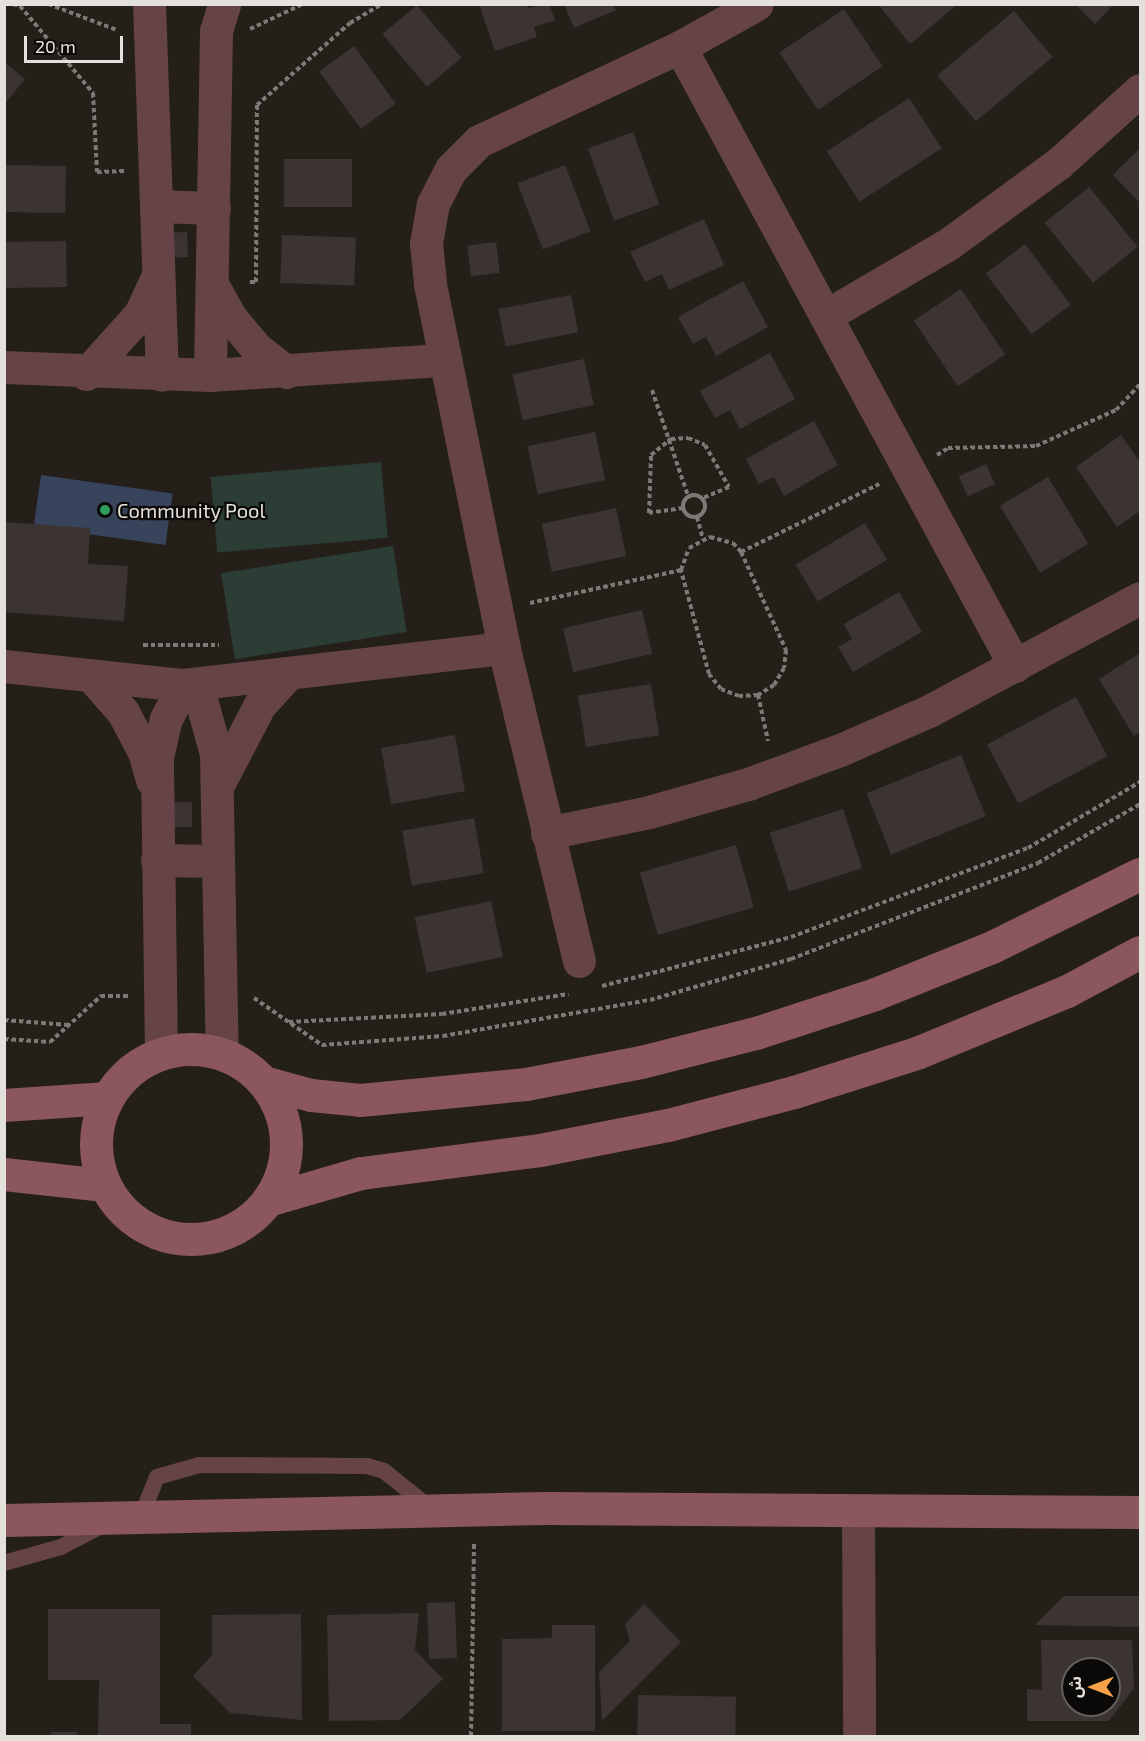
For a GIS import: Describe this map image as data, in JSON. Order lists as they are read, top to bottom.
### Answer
{
  "places": ["Community Pool"],
  "scale_bar": "20 m",
  "north": "left"
}
